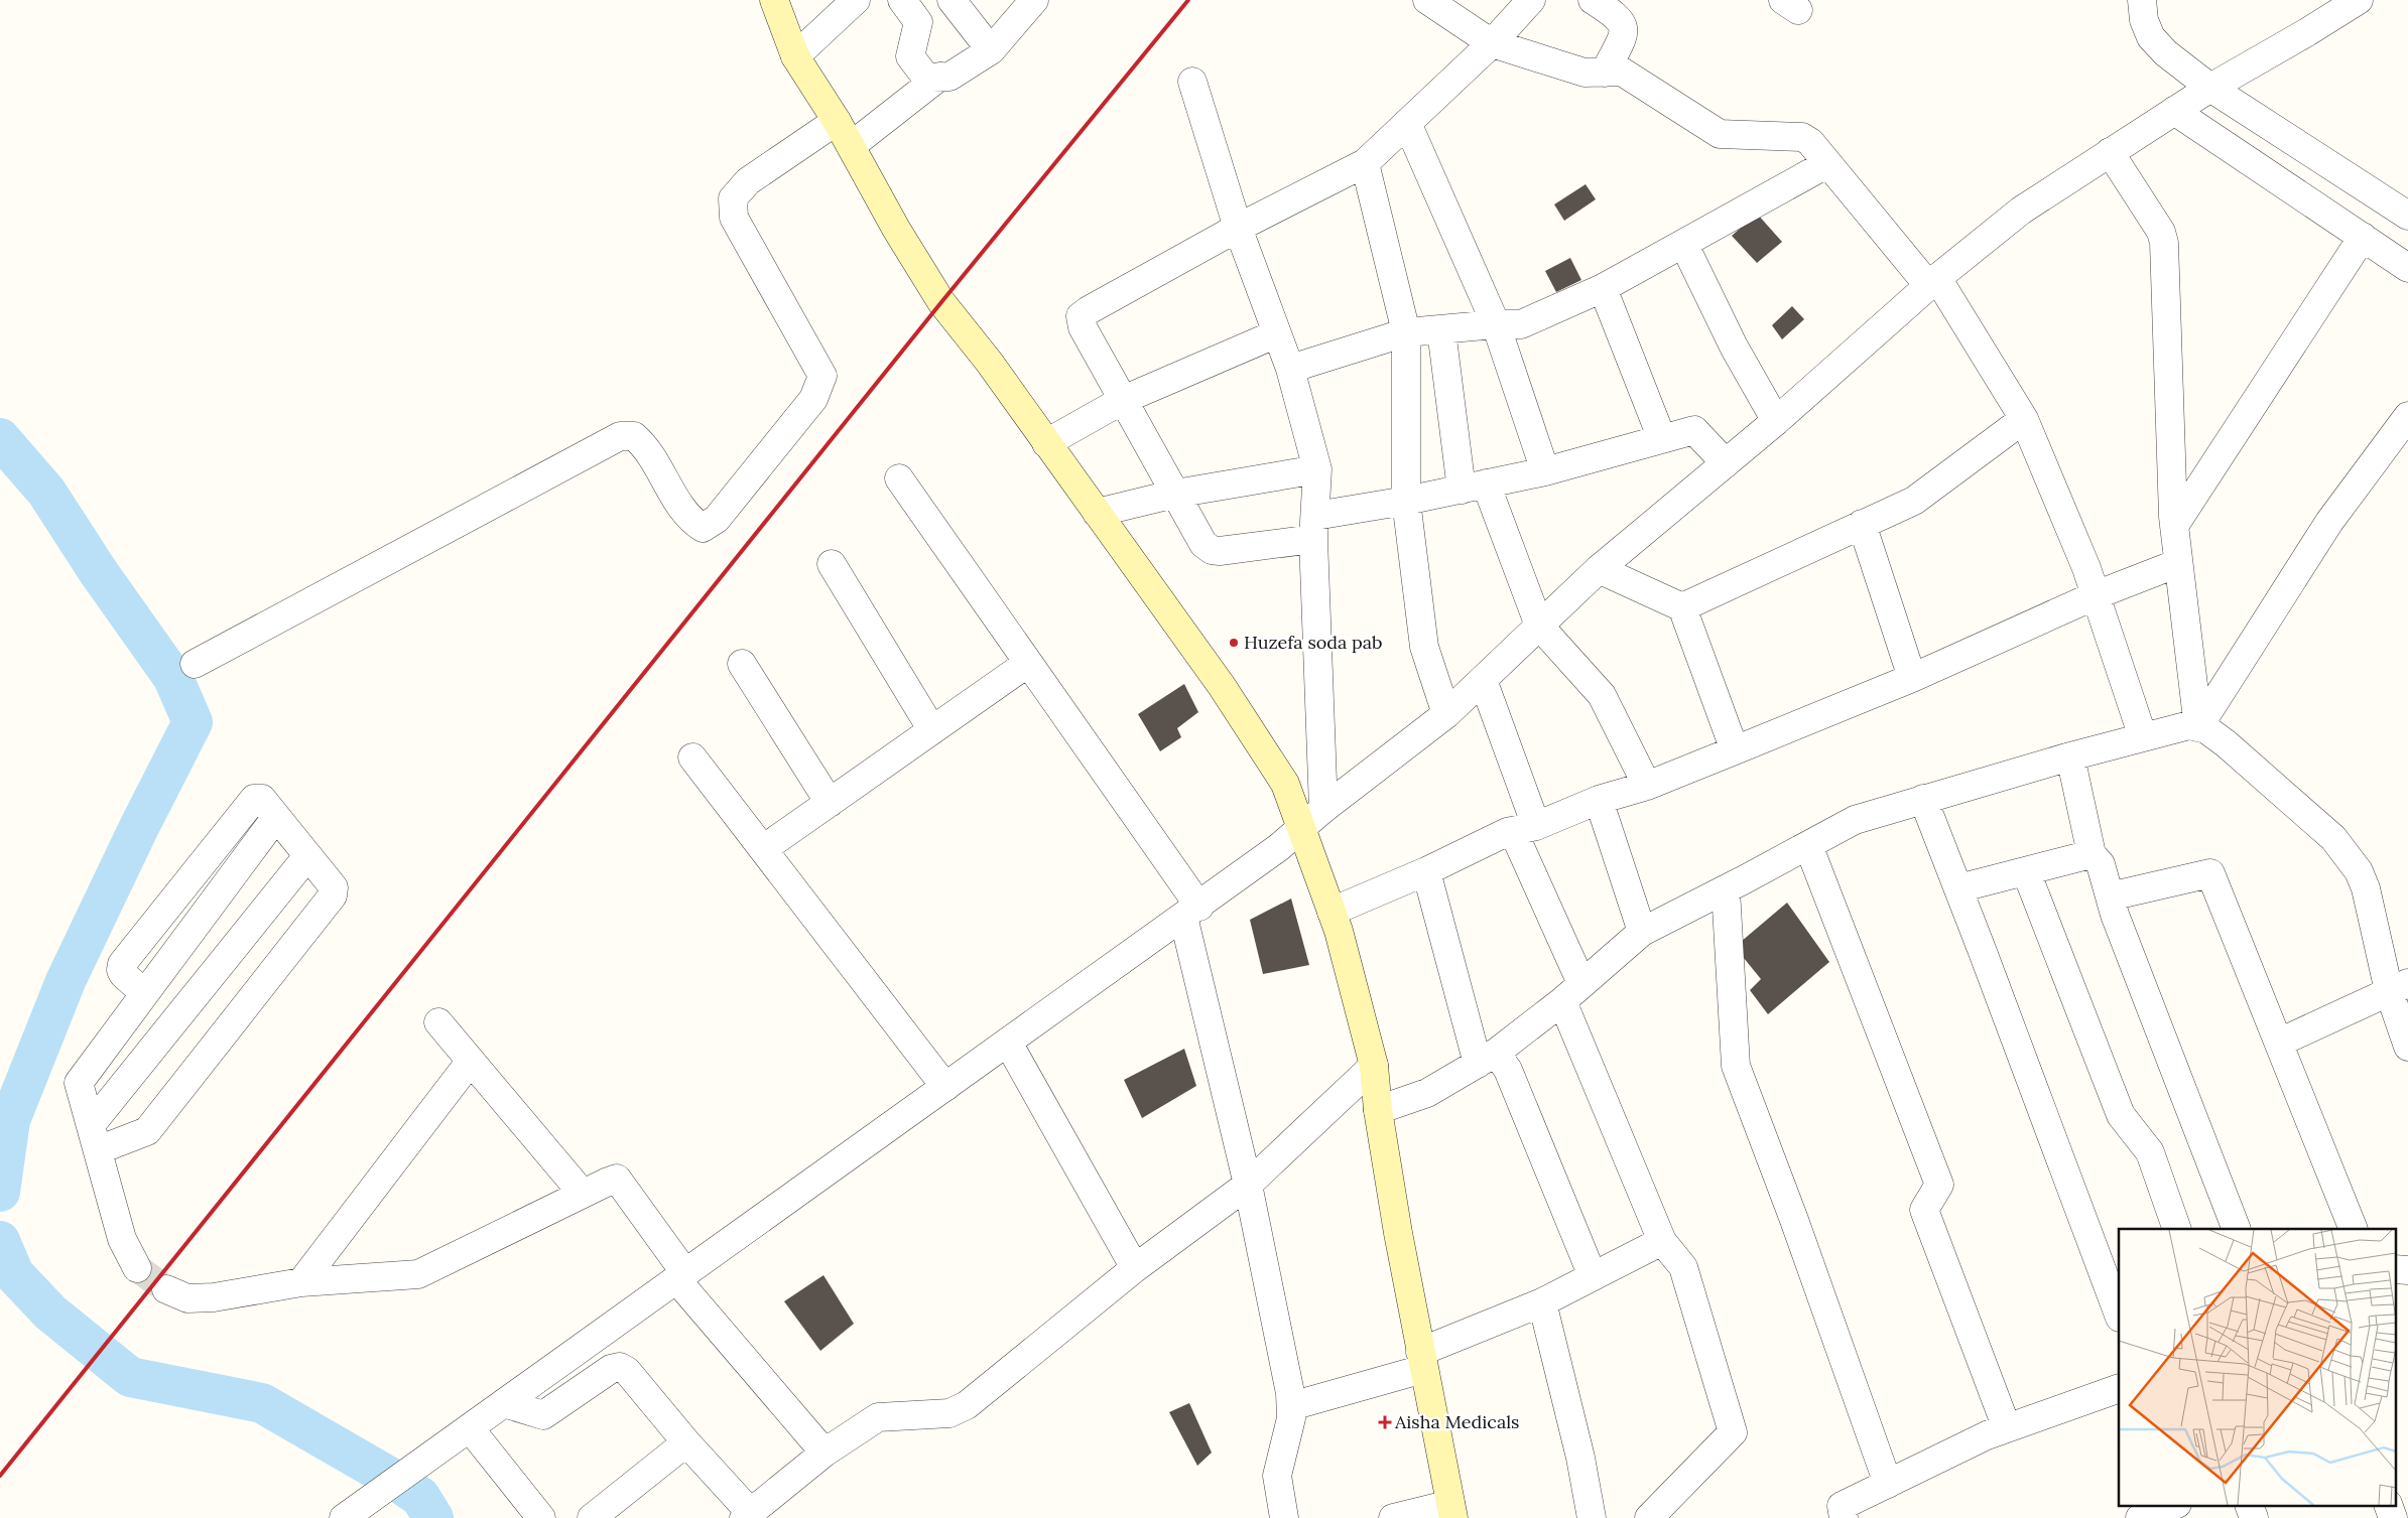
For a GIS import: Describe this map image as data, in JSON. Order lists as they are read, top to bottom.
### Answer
{
  "places": {
    "other": ["Huzefa soda pab"],
    "health": ["Aisha Medicals"]
  }
}
